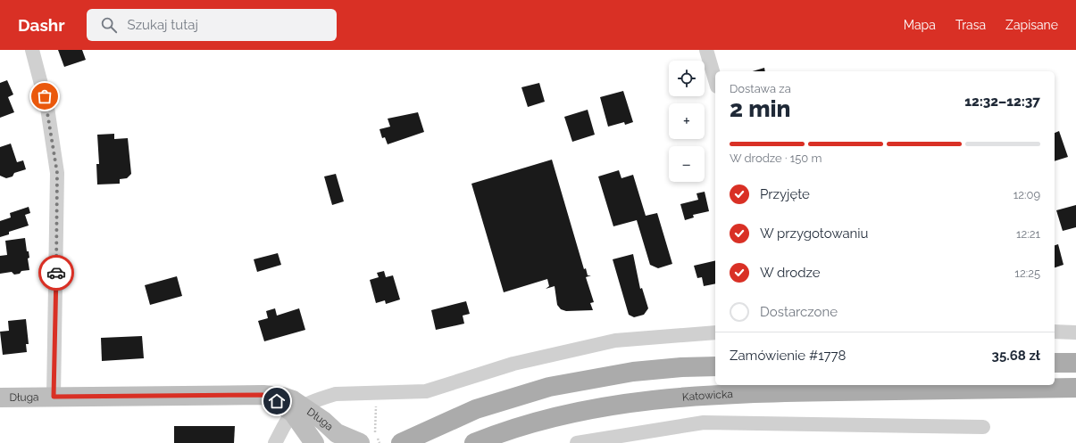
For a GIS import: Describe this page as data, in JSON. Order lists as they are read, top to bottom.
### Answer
{
  "streets": {
    "main road": ["Katowicka"],
    "street": ["Długa"]
  },
  "page": {
    "header": "Dashr",
    "search": "Szukaj tutaj",
    "nav": ["Mapa", "Trasa", "Zapisane"],
    "map_buttons": ["+", "−"],
    "heading": ["2 min", "Dostawa za", "12:32–12:37"],
    "panel": ["Zamówienie #1778", "35.68 zł"],
    "bar": "W drodze · 150 m",
    "list": [
      ["Przyjęte", "12:09"],
      ["W przygotowaniu", "12:21"],
      ["W drodze", "12:25"],
      "Dostarczone"
    ]
  }
}
